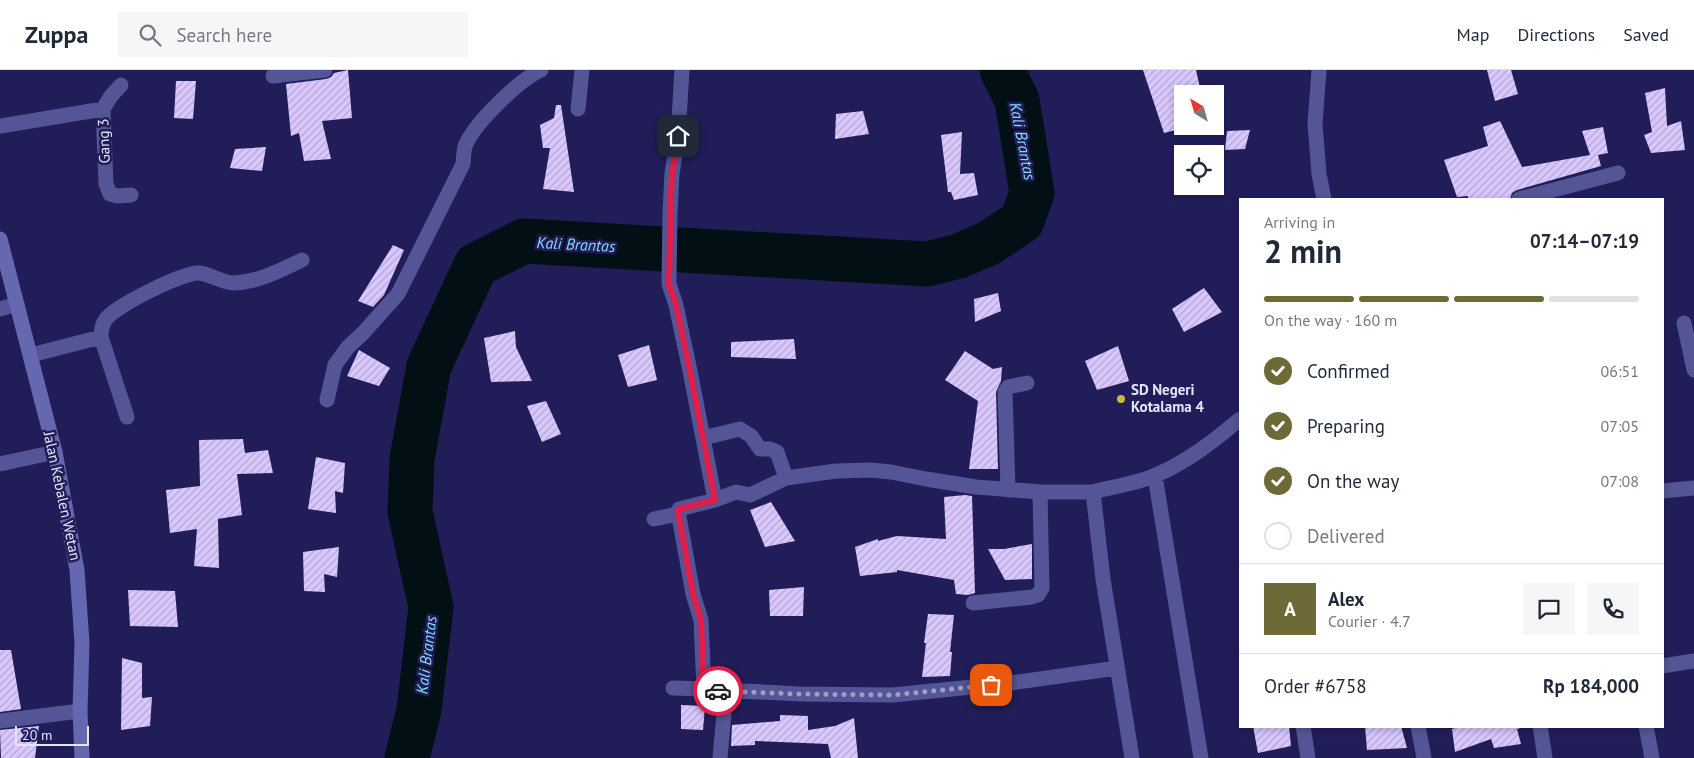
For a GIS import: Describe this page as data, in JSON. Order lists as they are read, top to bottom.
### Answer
{
  "streets": {
    "main road": ["Jalan Kebalen Wetan"],
    "street": ["Gang 3"]
  },
  "water": ["Kali Brantas"],
  "places": ["SD Negeri Kotalama 4"],
  "scale_bar": "20 m",
  "north": "top left",
  "page": {
    "header": "Zuppa",
    "search": "Search here",
    "nav": ["Map", "Directions", "Saved"],
    "heading": ["2 min", "Arriving in", "07:14–07:19"],
    "panel": [
      "Alex",
      "Courier · 4.7",
      "Order #6758",
      "Rp 184,000"
    ],
    "bar": "On the way · 160 m",
    "list": [
      ["Confirmed", "06:51"],
      ["Preparing", "07:05"],
      ["On the way", "07:08"],
      "Delivered"
    ],
    "round": "A",
    "scale": "20 m"
  }
}
